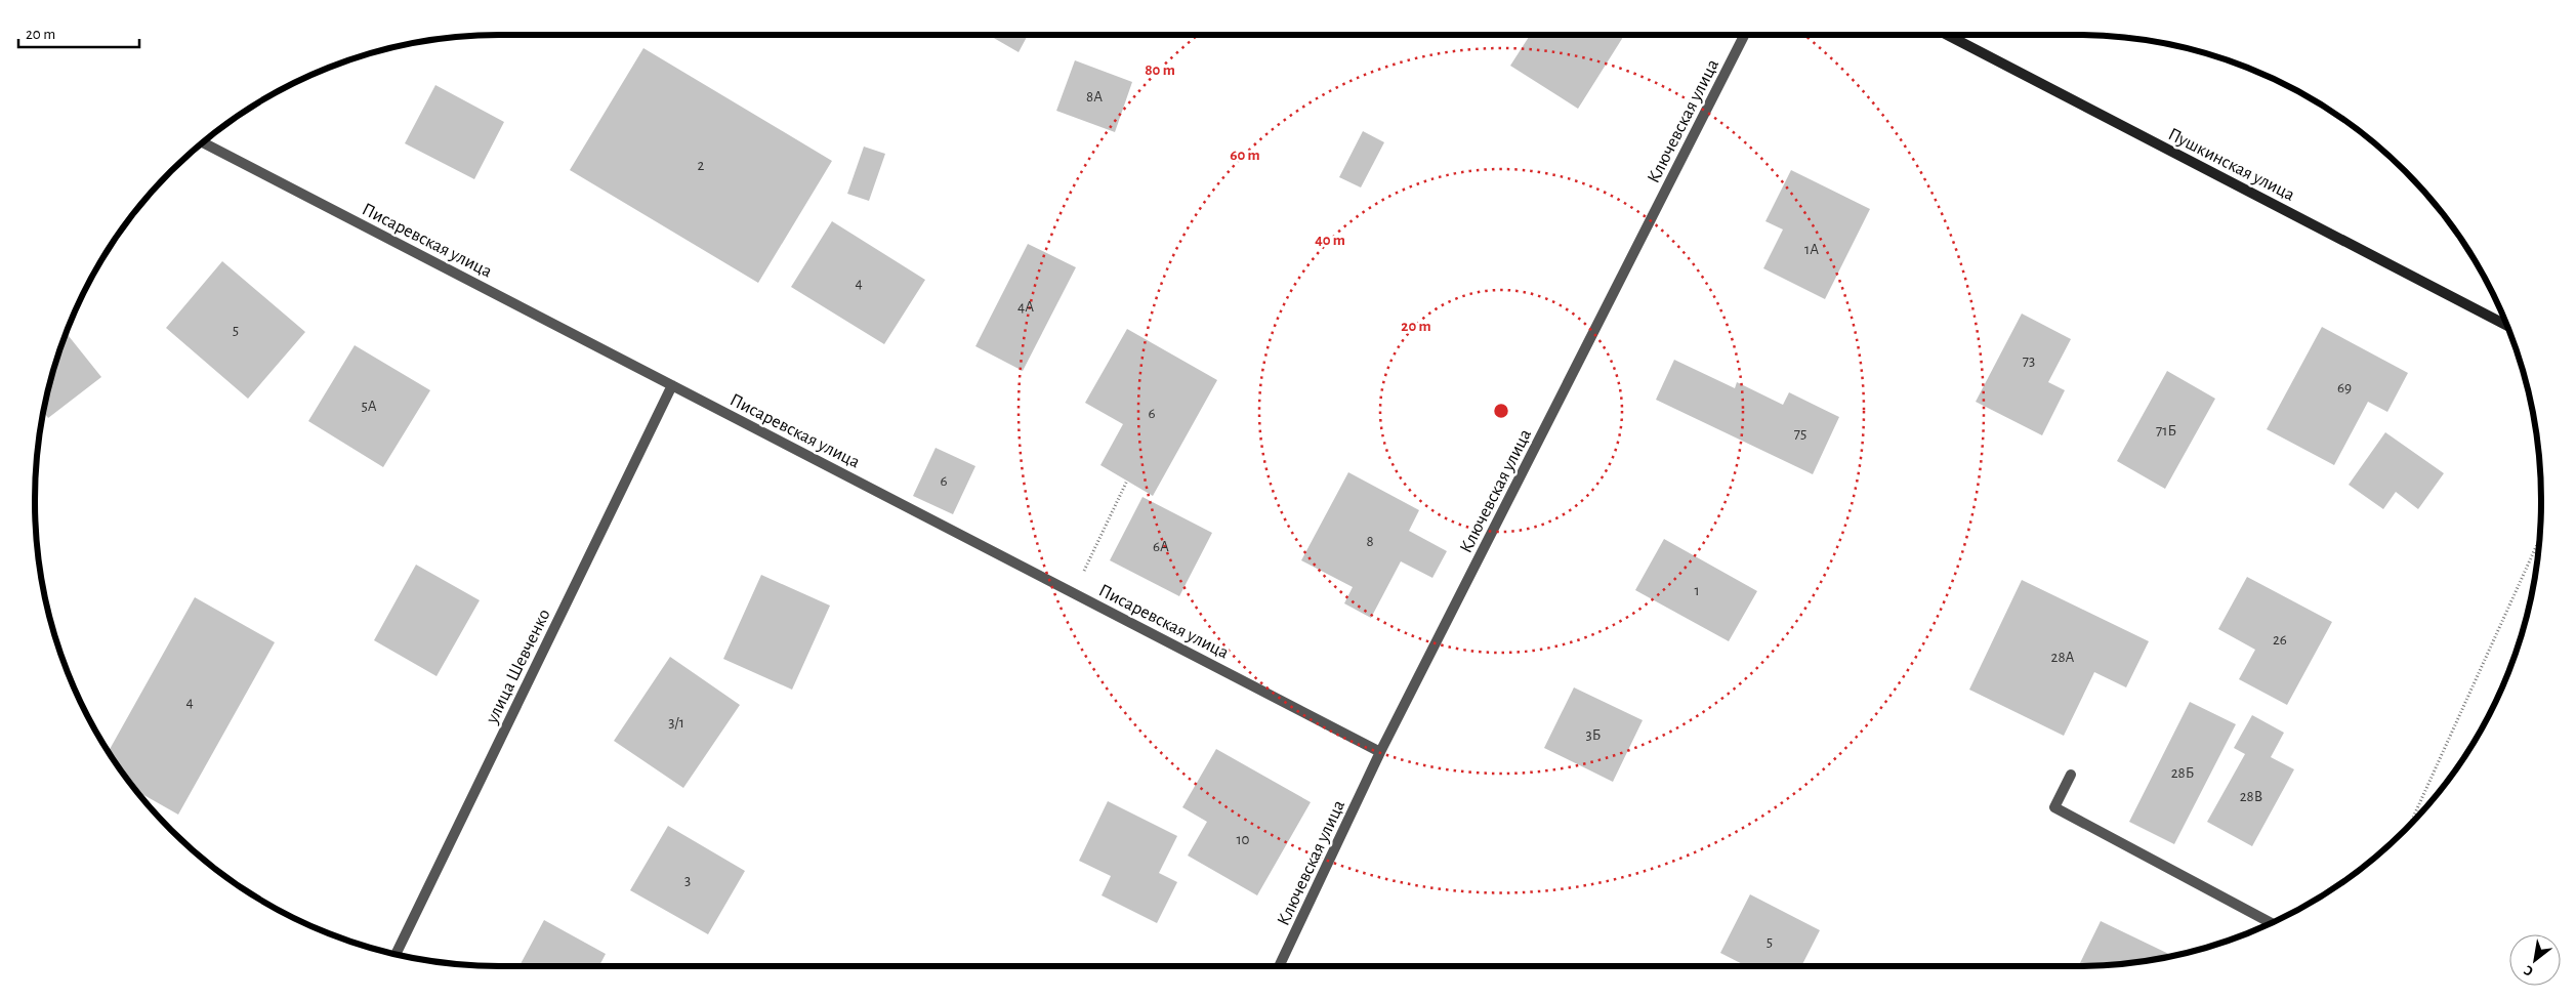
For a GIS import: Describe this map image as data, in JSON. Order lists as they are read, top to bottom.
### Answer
{
  "streets": {
    "street": [
      "Ключевская улица",
      "Пушкинская улица",
      "Писаревская улица",
      "улица Шевченко"
    ]
  },
  "crossings": [
    ["Ключевская улица", "Писаревская улица"],
    ["Писаревская улица", "улица Шевченко"]
  ],
  "house_numbers": [
    "8А",
    "2",
    "1А",
    "4",
    "4А",
    "5",
    "73",
    "69",
    "5А",
    "6",
    "71Б",
    "75",
    "6",
    "8",
    "6А",
    "1",
    "26",
    "28А",
    "4",
    "3/1",
    "3Б",
    "28Б",
    "28В",
    "10",
    "3",
    "5"
  ],
  "scale_bar": "20 m",
  "north": "bottom left",
  "rings": [
    "80 m",
    "60 m",
    "40 m",
    "20 m"
  ]
}
